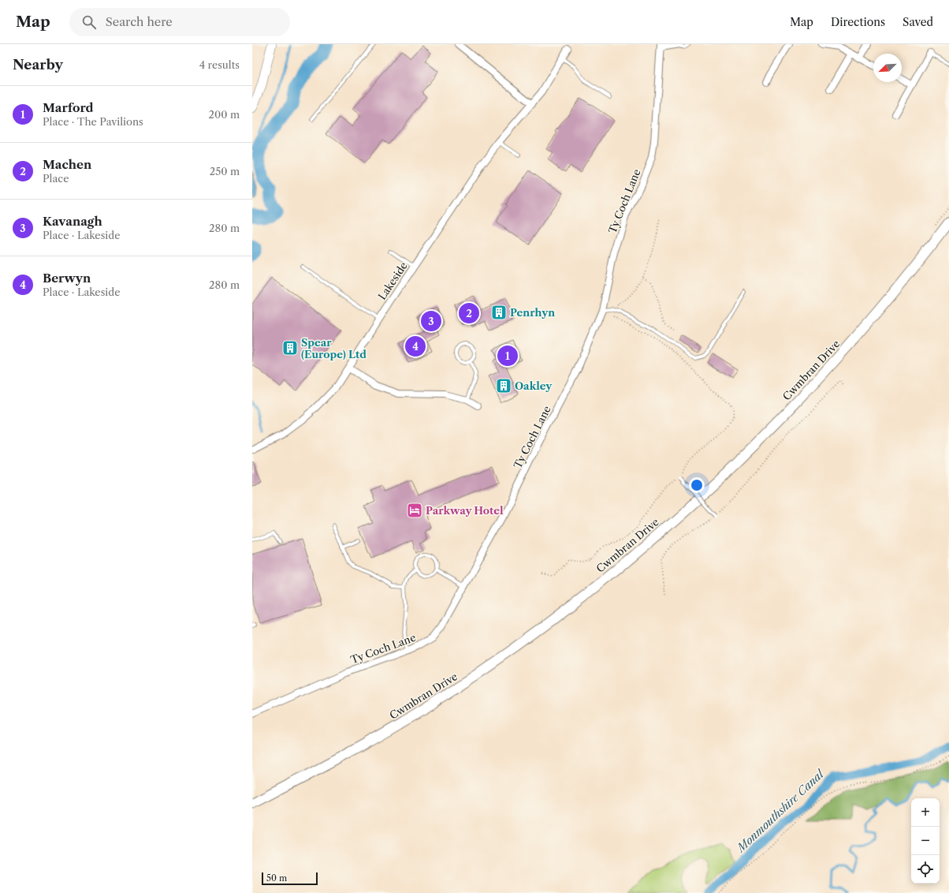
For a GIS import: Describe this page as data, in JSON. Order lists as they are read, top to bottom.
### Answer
{
  "streets": {
    "main road": ["Cwmbran Drive"],
    "street": ["Ty Coch Lane", "Lakeside"]
  },
  "water": ["Monmouthshire Canal"],
  "places": {
    "building": ["Penrhyn", "Spear (Europe) Ltd", "Oakley"],
    "hotel": ["Parkway Hotel"]
  },
  "scale_bar": "50 m",
  "north": "bottom left",
  "page": {
    "header": "Map",
    "search": "Search here",
    "nav": ["Map", "Directions", "Saved"],
    "heading": ["Nearby", "4 results"],
    "list": [
      {
        "mark": "1",
        "name": "Marford",
        "note": "Place · The Pavilions",
        "value": "200 m"
      },
      {
        "mark": "2",
        "name": "Machen",
        "note": "Place",
        "value": "250 m"
      },
      {
        "mark": "3",
        "name": "Kavanagh",
        "note": "Place · Lakeside",
        "value": "280 m"
      },
      {
        "mark": "4",
        "name": "Berwyn",
        "note": "Place · Lakeside",
        "value": "280 m"
      }
    ],
    "pins": [
      "2",
      "3",
      "4",
      "1"
    ],
    "map_buttons": ["+", "−"],
    "scale": "50 m"
  }
}
